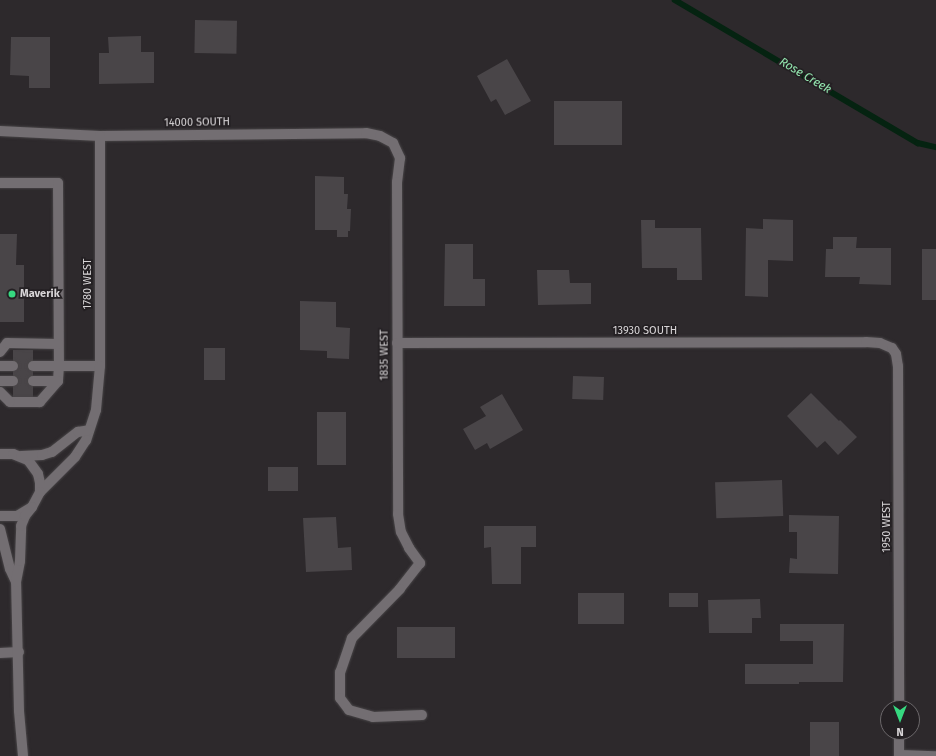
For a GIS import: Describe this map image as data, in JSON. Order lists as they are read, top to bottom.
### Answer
{
  "streets": {
    "street": [
      "14000 SOUTH",
      "1780 WEST",
      "13930 SOUTH",
      "1835 WEST",
      "1950 WEST"
    ]
  },
  "crossings": [
    ["14000 SOUTH", "1780 WEST"],
    ["14000 SOUTH", "1835 WEST"],
    ["13930 SOUTH", "1835 WEST"],
    ["13930 SOUTH", "1950 WEST"]
  ],
  "water": ["Rose Creek"],
  "places": ["Maverik"],
  "north": "bottom"
}
